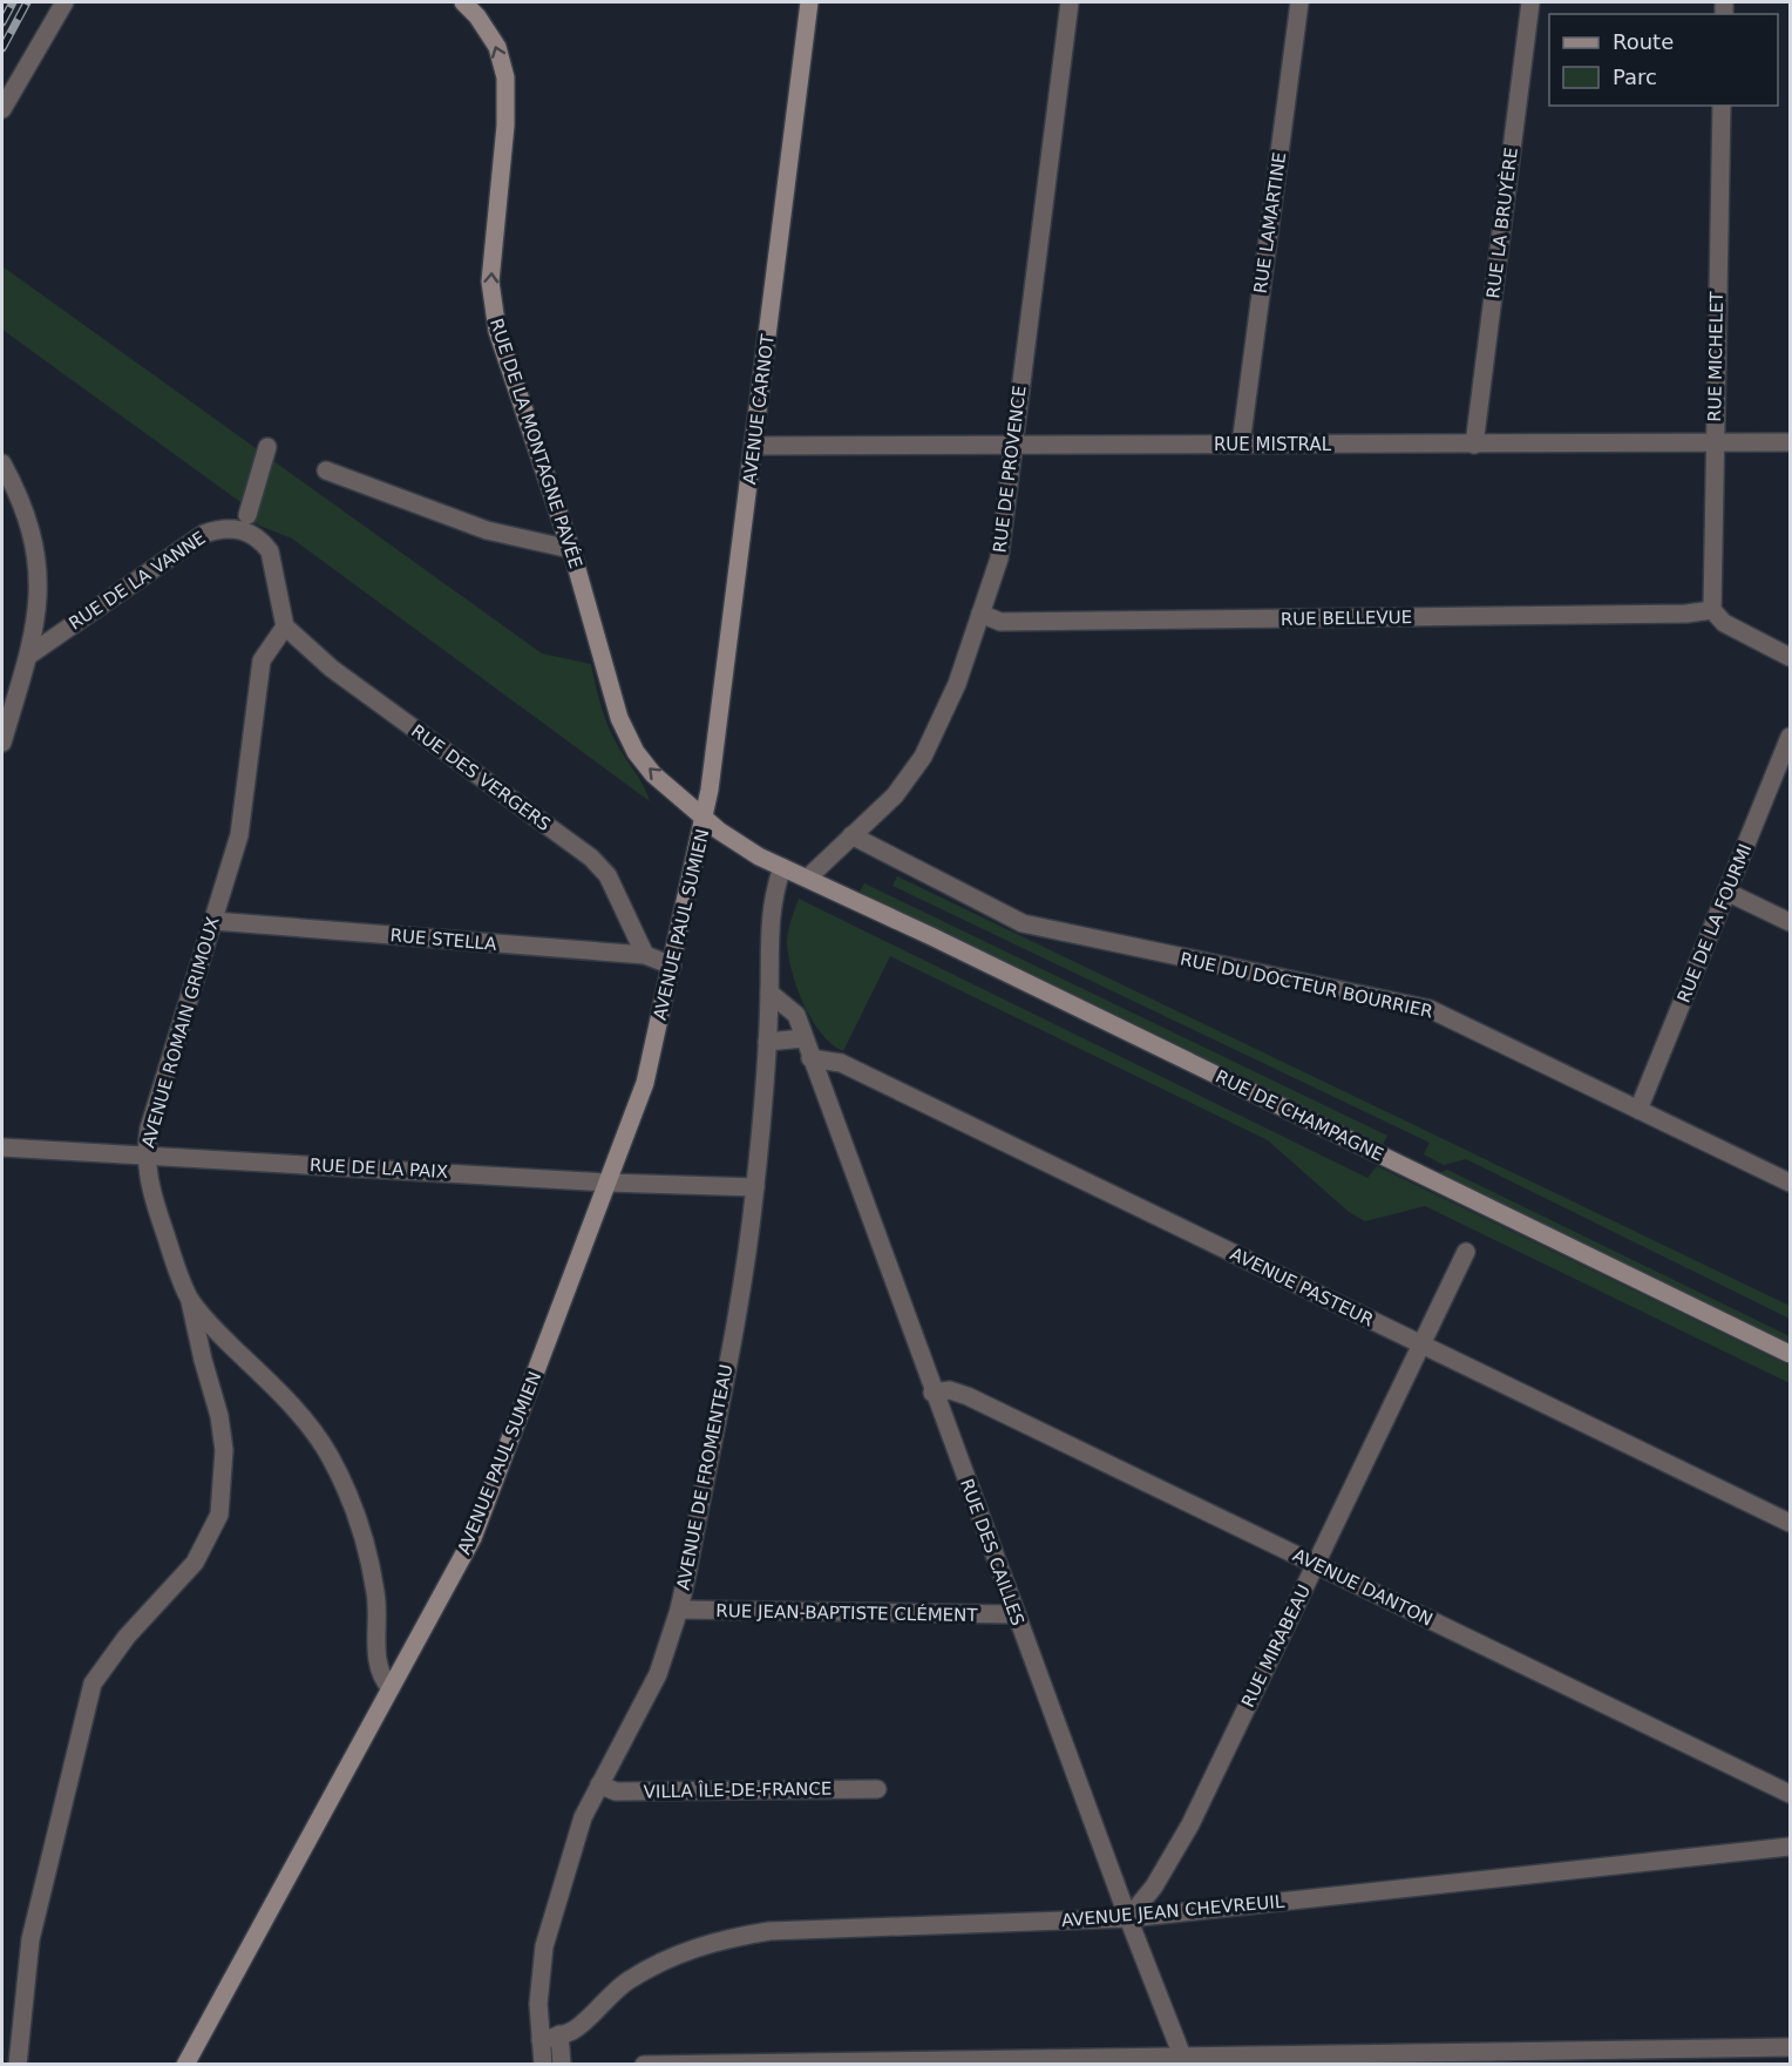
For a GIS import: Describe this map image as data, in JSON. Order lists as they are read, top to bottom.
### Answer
{
  "streets": {
    "street": [
      "RUE LAMARTINE",
      "RUE LA BRUYÈRE",
      "RUE MICHELET",
      "AVENUE CARNOT",
      "RUE DE LA MONTAGNE PAVÉE",
      "RUE MISTRAL",
      "RUE DE PROVENCE",
      "RUE DE LA VANNE",
      "RUE BELLEVUE",
      "RUE DES VERGERS",
      "RUE DE LA FOURMI",
      "AVENUE PAUL SUMIEN",
      "RUE STELLA",
      "RUE DU DOCTEUR BOURRIER",
      "AVENUE ROMAIN GRIMOUX",
      "RUE DE CHAMPAGNE",
      "RUE DE LA PAIX",
      "AVENUE PASTEUR",
      "AVENUE DE FROMENTEAU",
      "RUE DES CAILLES",
      "AVENUE DANTON",
      "RUE JEAN-BAPTISTE CLÉMENT",
      "RUE MIRABEAU",
      "VILLA ÎLE-DE-FRANCE",
      "AVENUE JEAN CHEVREUIL"
    ]
  },
  "crossings": [
    ["RUE LAMARTINE", "RUE MISTRAL"],
    ["RUE LA BRUYÈRE", "RUE MISTRAL"],
    ["RUE MICHELET", "RUE MISTRAL"],
    ["RUE MICHELET", "RUE BELLEVUE"],
    ["AVENUE CARNOT", "RUE DE LA MONTAGNE PAVÉE"],
    ["AVENUE CARNOT", "RUE MISTRAL"],
    ["AVENUE CARNOT", "AVENUE PAUL SUMIEN"],
    ["RUE DE LA MONTAGNE PAVÉE", "AVENUE PAUL SUMIEN"],
    ["RUE DE LA MONTAGNE PAVÉE", "RUE DE CHAMPAGNE"],
    ["RUE DE LA MONTAGNE PAVÉE", "AVENUE DE FROMENTEAU"],
    ["RUE MISTRAL", "RUE DE PROVENCE"],
    ["RUE DE PROVENCE", "RUE BELLEVUE"],
    ["RUE DE PROVENCE", "RUE DU DOCTEUR BOURRIER"],
    ["RUE DE PROVENCE", "RUE DE CHAMPAGNE"],
    ["RUE DE LA VANNE", "RUE DES VERGERS"],
    ["RUE DE LA VANNE", "AVENUE ROMAIN GRIMOUX"],
    ["RUE DES VERGERS", "RUE STELLA"],
    ["RUE DES VERGERS", "AVENUE ROMAIN GRIMOUX"],
    ["RUE DE LA FOURMI", "RUE DU DOCTEUR BOURRIER"],
    ["AVENUE PAUL SUMIEN", "RUE STELLA"],
    ["AVENUE PAUL SUMIEN", "AVENUE ROMAIN GRIMOUX"],
    ["AVENUE PAUL SUMIEN", "RUE DE LA PAIX"],
    ["RUE STELLA", "AVENUE ROMAIN GRIMOUX"],
    ["AVENUE ROMAIN GRIMOUX", "RUE DE LA PAIX"],
    ["RUE DE CHAMPAGNE", "AVENUE DE FROMENTEAU"],
    ["RUE DE LA PAIX", "AVENUE DE FROMENTEAU"],
    ["AVENUE PASTEUR", "RUE DES CAILLES"],
    ["AVENUE PASTEUR", "RUE MIRABEAU"],
    ["AVENUE DE FROMENTEAU", "RUE DES CAILLES"],
    ["AVENUE DE FROMENTEAU", "RUE JEAN-BAPTISTE CLÉMENT"],
    ["AVENUE DE FROMENTEAU", "VILLA ÎLE-DE-FRANCE"],
    ["AVENUE DE FROMENTEAU", "AVENUE JEAN CHEVREUIL"],
    ["RUE DES CAILLES", "AVENUE DANTON"],
    ["RUE DES CAILLES", "RUE JEAN-BAPTISTE CLÉMENT"],
    ["RUE DES CAILLES", "RUE MIRABEAU"],
    ["RUE DES CAILLES", "AVENUE JEAN CHEVREUIL"],
    ["AVENUE DANTON", "RUE MIRABEAU"],
    ["RUE MIRABEAU", "AVENUE JEAN CHEVREUIL"]
  ],
  "one_way": ["RUE DE LA MONTAGNE PAVÉE"],
  "legend": ["Route", "Parc"]
}
